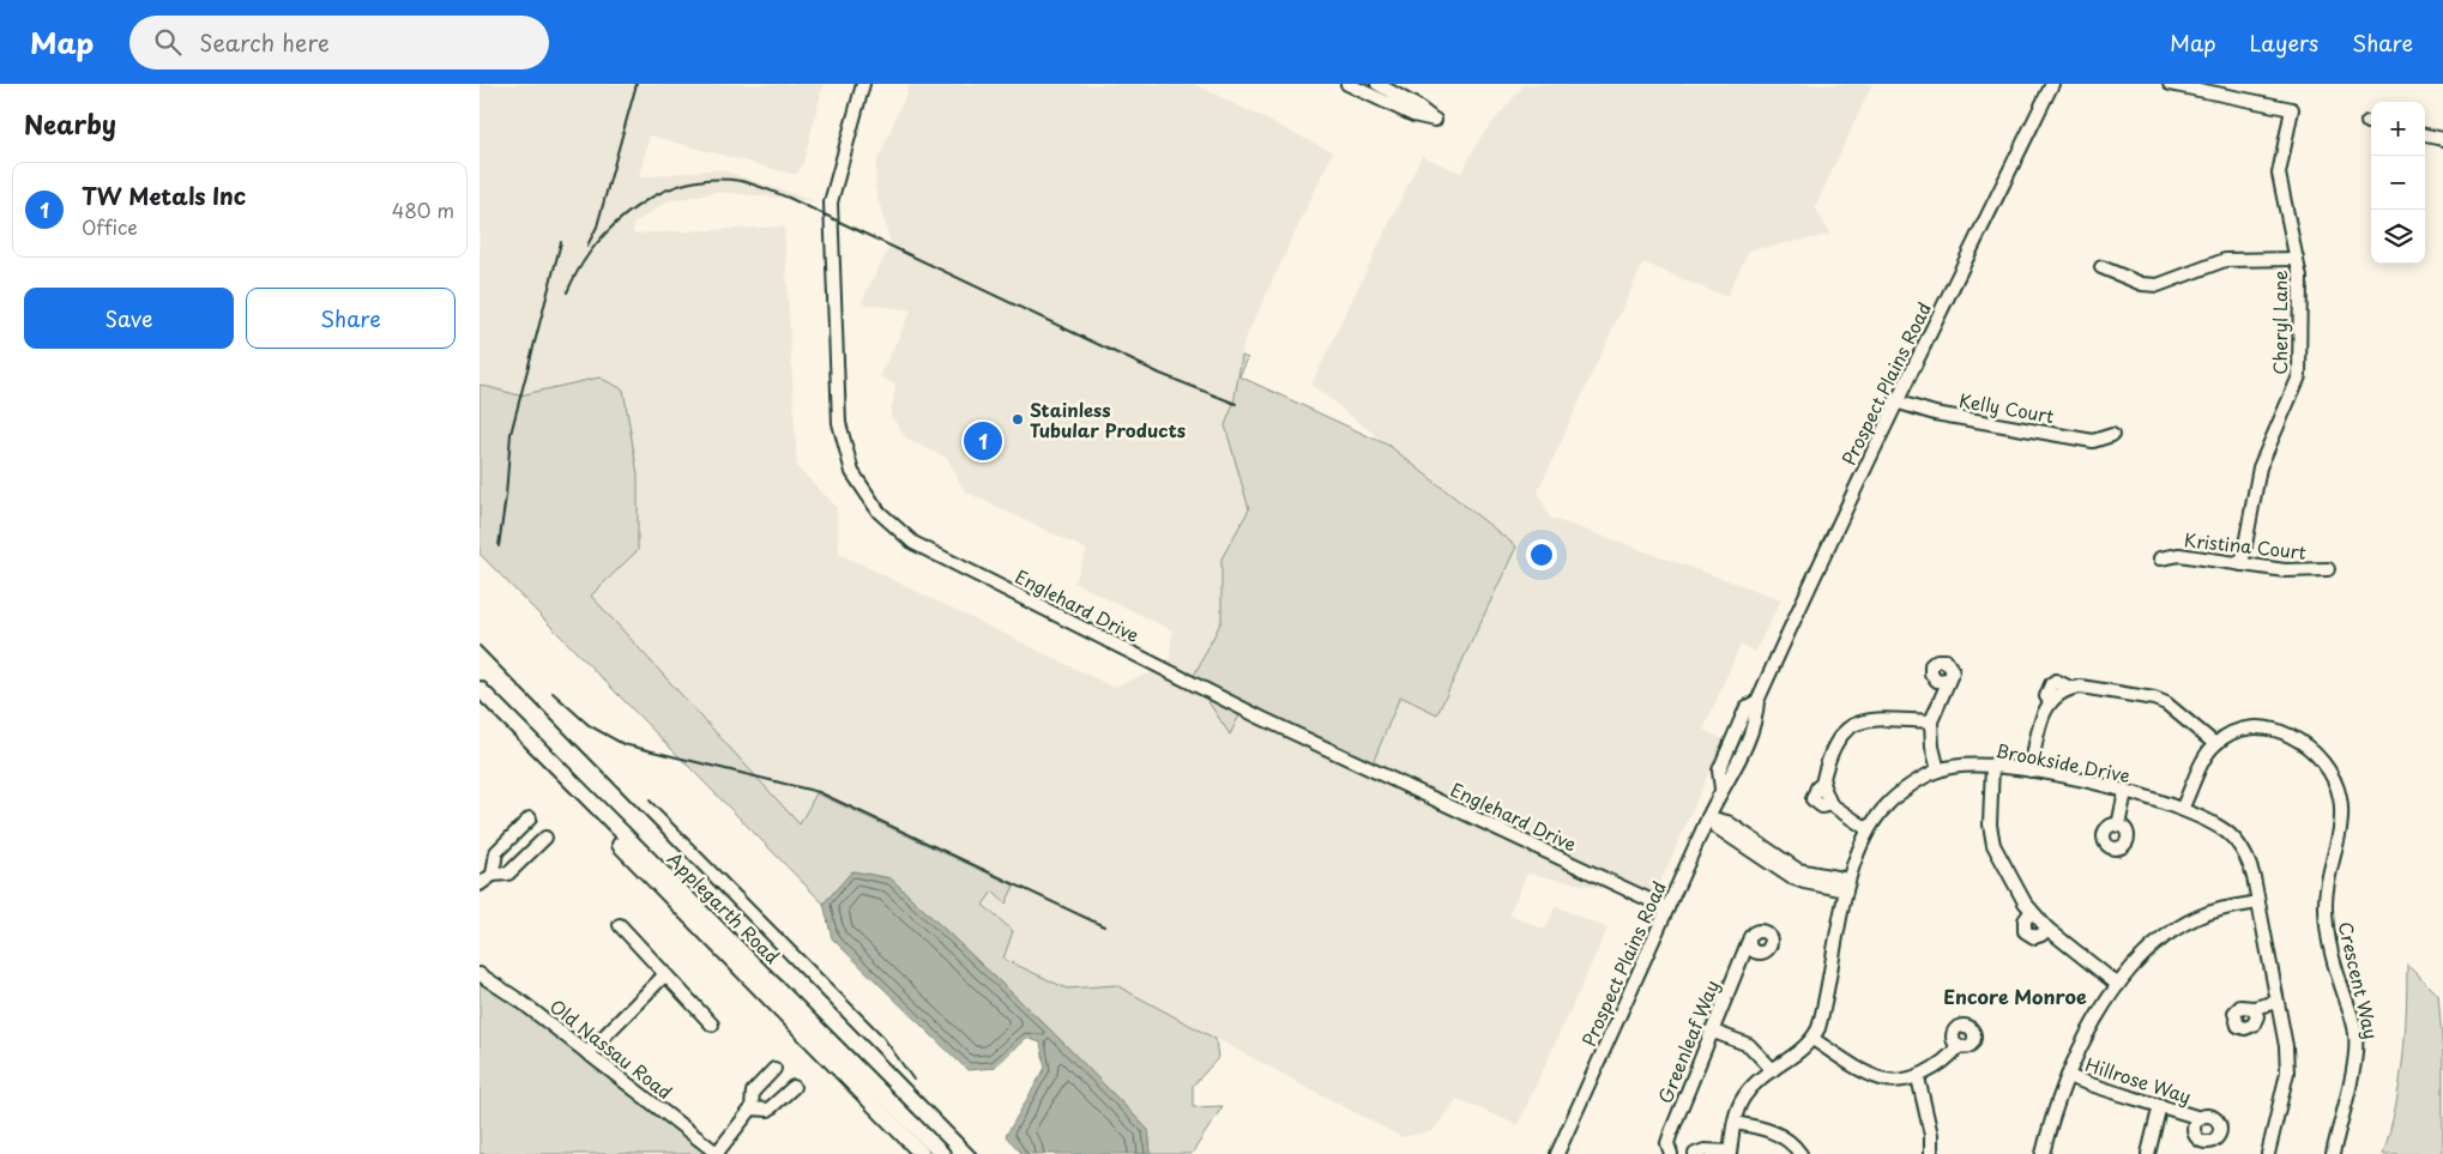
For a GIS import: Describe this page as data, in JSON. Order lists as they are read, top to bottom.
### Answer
{
  "streets": {
    "main road": ["Applegarth Road"],
    "street": [
      "Cheryl Lane",
      "Prospect Plains Road",
      "Kelly Court",
      "Kristina Court",
      "Englehard Drive",
      "Brookside Drive",
      "Crescent Way",
      "Greenleaf Way",
      "Old Nassau Road",
      "Hillrose Way"
    ]
  },
  "crossings": [
    ["Cheryl Lane", "Kristina Court"],
    ["Prospect Plains Road", "Kelly Court"],
    ["Prospect Plains Road", "Englehard Drive"],
    ["Brookside Drive", "Crescent Way"]
  ],
  "districts": ["Encore Monroe"],
  "places": ["Stainless Tubular Products"],
  "page": {
    "header": "Map",
    "search": "Search here",
    "nav": ["Map", "Layers", "Share"],
    "heading": "Nearby",
    "map_buttons": ["+", "−"],
    "list": [
      {
        "mark": "1",
        "name": "TW Metals Inc",
        "note": "Office",
        "value": "480 m"
      }
    ],
    "buttons": ["Save", "Share"],
    "pins": "1"
  }
}
